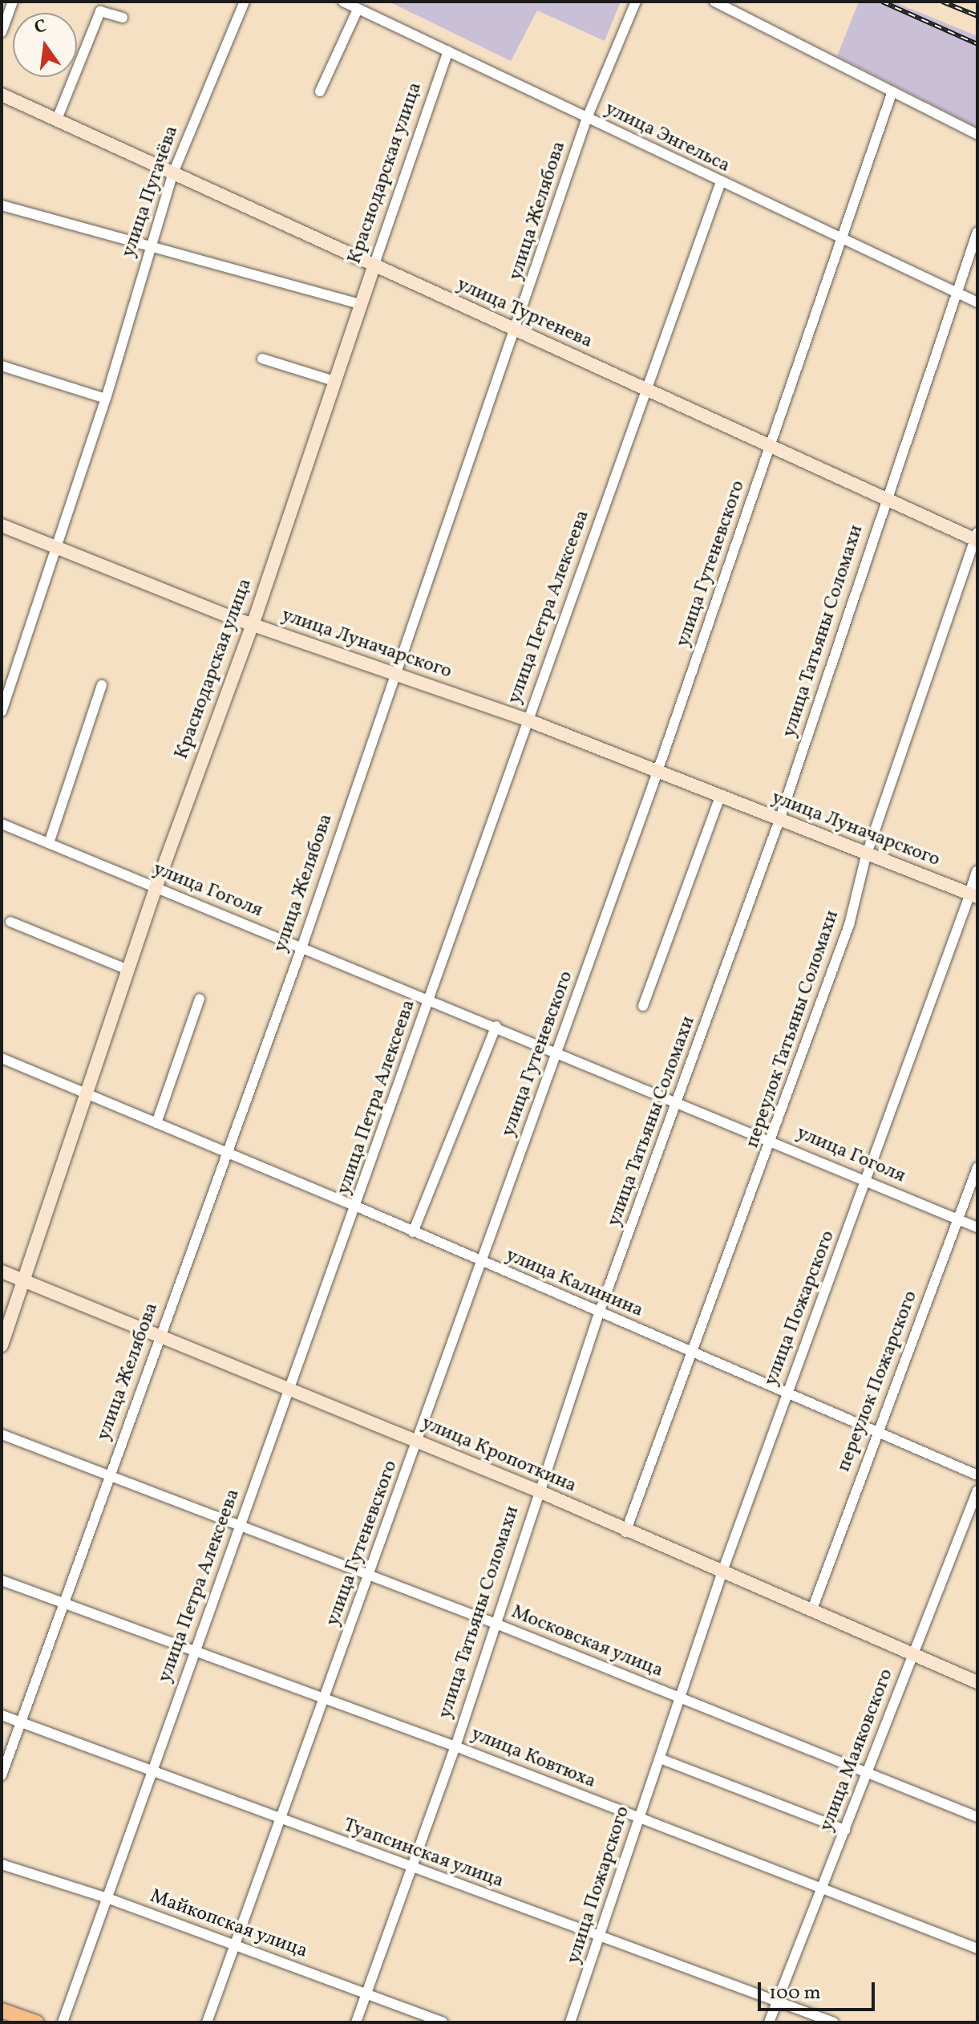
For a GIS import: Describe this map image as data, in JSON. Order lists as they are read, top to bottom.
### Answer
{
  "streets": {
    "main road": [
      "Краснодарская улица",
      "улица Тургенева",
      "улица Луначарского",
      "улица Кропоткина"
    ],
    "street": [
      "улица Энгельса",
      "улица Пугачёва",
      "улица Желябова",
      "улица Гутеневского",
      "улица Петра Алексеева",
      "улица Татьяны Соломахи",
      "улица Гоголя",
      "переулок Татьяны Соломахи",
      "улица Калинина",
      "улица Пожарского",
      "переулок Пожарского",
      "Московская улица",
      "улица Маяковского",
      "улица Ковтюха",
      "Туапсинская улица",
      "Майкопская улица"
    ]
  },
  "crossings": [
    ["улица Энгельса", "Краснодарская улица"],
    ["улица Энгельса", "улица Желябова"],
    ["улица Энгельса", "улица Гутеневского"],
    ["улица Энгельса", "улица Петра Алексеева"],
    ["улица Энгельса", "улица Татьяны Соломахи"],
    ["Краснодарская улица", "улица Тургенева"],
    ["Краснодарская улица", "улица Луначарского"],
    ["Краснодарская улица", "улица Гоголя"],
    ["Краснодарская улица", "улица Калинина"],
    ["Краснодарская улица", "улица Кропоткина"],
    ["улица Пугачёва", "улица Тургенева"],
    ["улица Пугачёва", "улица Луначарского"],
    ["улица Желябова", "улица Тургенева"],
    ["улица Желябова", "улица Луначарского"],
    ["улица Желябова", "улица Гоголя"],
    ["улица Желябова", "улица Калинина"],
    ["улица Желябова", "улица Кропоткина"],
    ["улица Желябова", "Московская улица"],
    ["улица Желябова", "улица Ковтюха"],
    ["улица Желябова", "Туапсинская улица"],
    ["улица Тургенева", "улица Гутеневского"],
    ["улица Тургенева", "улица Петра Алексеева"],
    ["улица Тургенева", "улица Татьяны Соломахи"],
    ["улица Тургенева", "переулок Татьяны Соломахи"],
    ["улица Гутеневского", "улица Луначарского"],
    ["улица Гутеневского", "улица Гоголя"],
    ["улица Гутеневского", "улица Калинина"],
    ["улица Гутеневского", "улица Кропоткина"],
    ["улица Гутеневского", "Московская улица"],
    ["улица Гутеневского", "улица Ковтюха"],
    ["улица Гутеневского", "Туапсинская улица"],
    ["улица Гутеневского", "Майкопская улица"],
    ["улица Петра Алексеева", "улица Луначарского"],
    ["улица Петра Алексеева", "улица Гоголя"],
    ["улица Петра Алексеева", "улица Калинина"],
    ["улица Петра Алексеева", "улица Кропоткина"],
    ["улица Петра Алексеева", "Московская улица"],
    ["улица Петра Алексеева", "улица Ковтюха"],
    ["улица Петра Алексеева", "Туапсинская улица"],
    ["улица Петра Алексеева", "Майкопская улица"],
    ["улица Татьяны Соломахи", "улица Луначарского"],
    ["улица Татьяны Соломахи", "улица Гоголя"],
    ["улица Татьяны Соломахи", "улица Калинина"],
    ["улица Татьяны Соломахи", "улица Кропоткина"],
    ["улица Татьяны Соломахи", "Московская улица"],
    ["улица Татьяны Соломахи", "улица Ковтюха"],
    ["улица Татьяны Соломахи", "Туапсинская улица"],
    ["улица Татьяны Соломахи", "Майкопская улица"],
    ["улица Луначарского", "переулок Татьяны Соломахи"],
    ["улица Луначарского", "улица Пожарского"],
    ["улица Гоголя", "переулок Татьяны Соломахи"],
    ["улица Гоголя", "улица Пожарского"],
    ["улица Гоголя", "переулок Пожарского"],
    ["переулок Татьяны Соломахи", "улица Калинина"],
    ["переулок Татьяны Соломахи", "улица Кропоткина"],
    ["улица Калинина", "улица Пожарского"],
    ["улица Калинина", "переулок Пожарского"],
    ["улица Пожарского", "улица Кропоткина"],
    ["улица Пожарского", "Московская улица"],
    ["улица Пожарского", "улица Ковтюха"],
    ["улица Пожарского", "Туапсинская улица"],
    ["переулок Пожарского", "улица Кропоткина"],
    ["улица Кропоткина", "улица Маяковского"],
    ["Московская улица", "улица Маяковского"],
    ["улица Маяковского", "улица Ковтюха"],
    ["улица Маяковского", "Туапсинская улица"]
  ],
  "scale_bar": "100 m",
  "north": "top"
}
